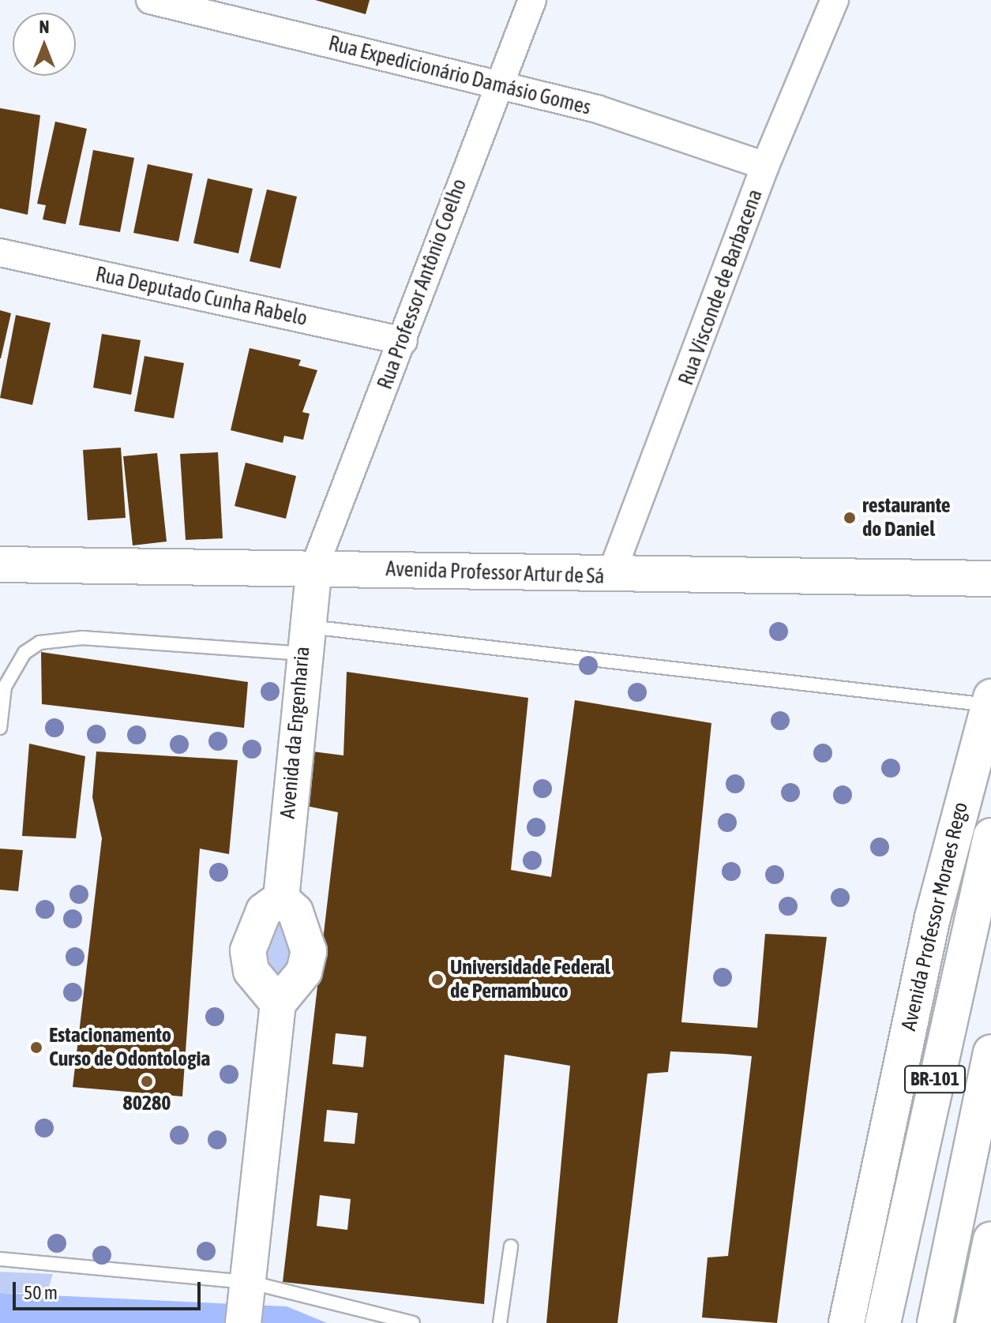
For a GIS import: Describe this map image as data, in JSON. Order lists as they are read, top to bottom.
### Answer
{
  "streets": {
    "main road": [
      "Avenida Professor Artur de Sá",
      "Avenida da Engenharia",
      "Avenida Professor Moraes Rego",
      "BR-101"
    ],
    "street": [
      "Rua Expedicionário Damásio Gomes",
      "Rua Professor Antônio Coelho",
      "Rua Visconde de Barbacena",
      "Rua Deputado Cunha Rabelo"
    ]
  },
  "crossings": [
    ["Rua Expedicionário Damásio Gomes", "Rua Professor Antônio Coelho"],
    ["Rua Expedicionário Damásio Gomes", "Rua Visconde de Barbacena"],
    ["Rua Professor Antônio Coelho", "Rua Deputado Cunha Rabelo"],
    ["Rua Professor Antônio Coelho", "Avenida Professor Artur de Sá"],
    ["Rua Professor Antônio Coelho", "Avenida da Engenharia"],
    ["Rua Visconde de Barbacena", "Avenida Professor Artur de Sá"],
    ["Avenida Professor Artur de Sá", "Avenida da Engenharia"]
  ],
  "places": [
    "restaurante do Daniel",
    "Universidade Federal de Pernambuco",
    "Estacionamento Curso de Odontologia",
    "80280"
  ],
  "scale_bar": "50 m",
  "north": "top"
}
